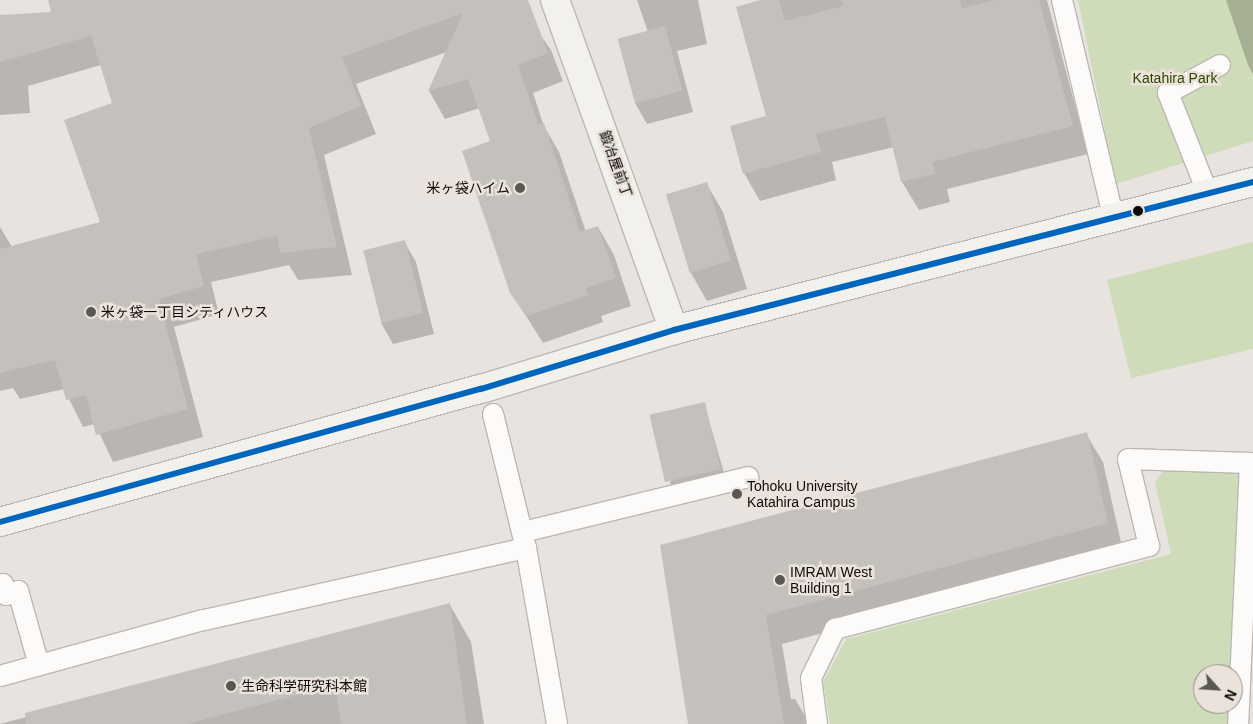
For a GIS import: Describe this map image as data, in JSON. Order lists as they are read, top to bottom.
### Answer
{
  "streets": {
    "street": ["鍛冶屋前丁"]
  },
  "parks": ["Katahira Park"],
  "places": [
    "米ヶ袋ハイム",
    "米ヶ袋一丁目シティハウス",
    "Tohoku University Katahira Campus",
    "IMRAM West Building 1",
    "生命科学研究科本館"
  ],
  "north": "bottom right"
}
